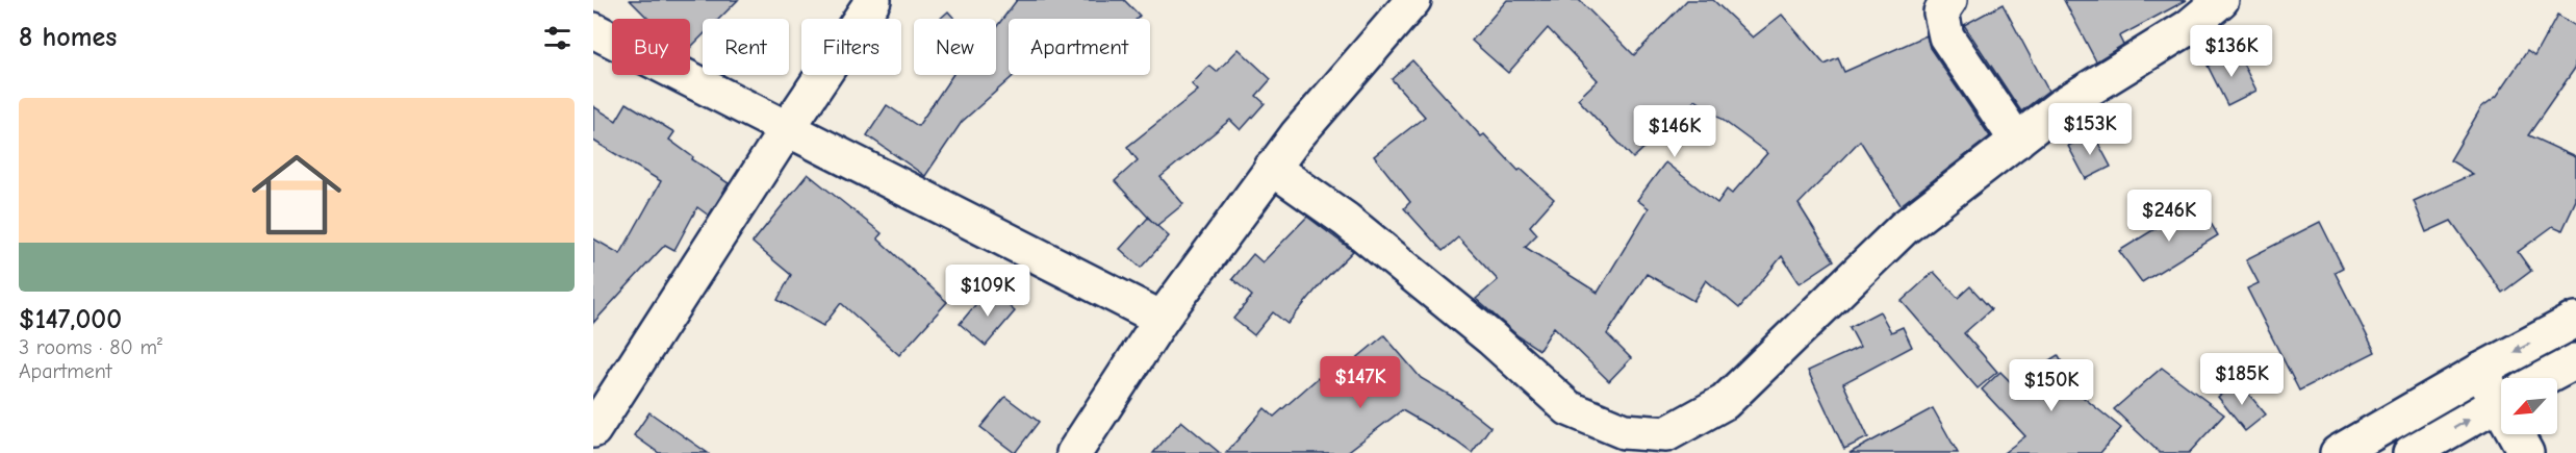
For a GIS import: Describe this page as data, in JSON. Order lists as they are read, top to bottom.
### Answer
{
  "north": "bottom left",
  "page": {
    "heading": "8 homes",
    "chip": [
      "Buy",
      "Rent",
      "Filters",
      "New",
      "Apartment"
    ],
    "price": [
      "$136K",
      "$153K",
      "$146K",
      "$246K",
      "$109K",
      "$185K",
      "$147K",
      "$150K"
    ],
    "list": [
      {
        "name": "$147,000",
        "note": "3 rooms · 80 m² · Apartment"
      }
    ]
  }
}
